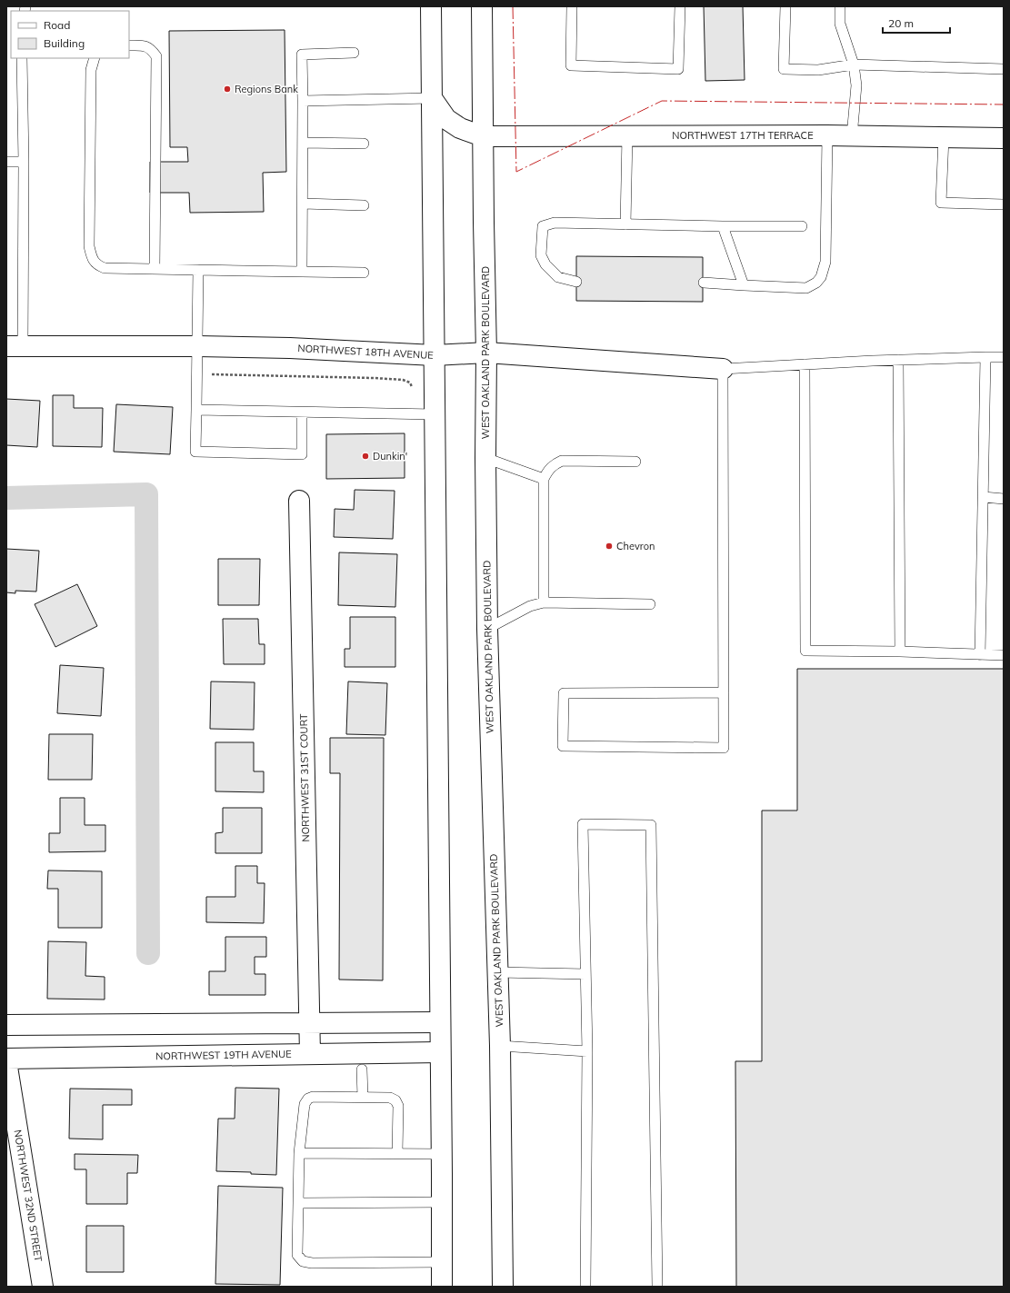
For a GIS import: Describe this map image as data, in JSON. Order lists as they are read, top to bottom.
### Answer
{
  "streets": {
    "street": [
      "NORTHWEST 17TH TERRACE",
      "NORTHWEST 18TH AVENUE",
      "WEST OAKLAND PARK BOULEVARD",
      "NORTHWEST 31ST COURT",
      "NORTHWEST 19TH AVENUE",
      "NORTHWEST 32ND STREET"
    ]
  },
  "crossings": [
    ["NORTHWEST 17TH TERRACE", "WEST OAKLAND PARK BOULEVARD"],
    ["NORTHWEST 18TH AVENUE", "WEST OAKLAND PARK BOULEVARD"],
    ["NORTHWEST 31ST COURT", "NORTHWEST 19TH AVENUE"],
    ["NORTHWEST 19TH AVENUE", "NORTHWEST 32ND STREET"]
  ],
  "places": ["Regions Bank", "Dunkin'", "Chevron"],
  "legend": ["Road", "Building"],
  "scale_bar": "20 m"
}
